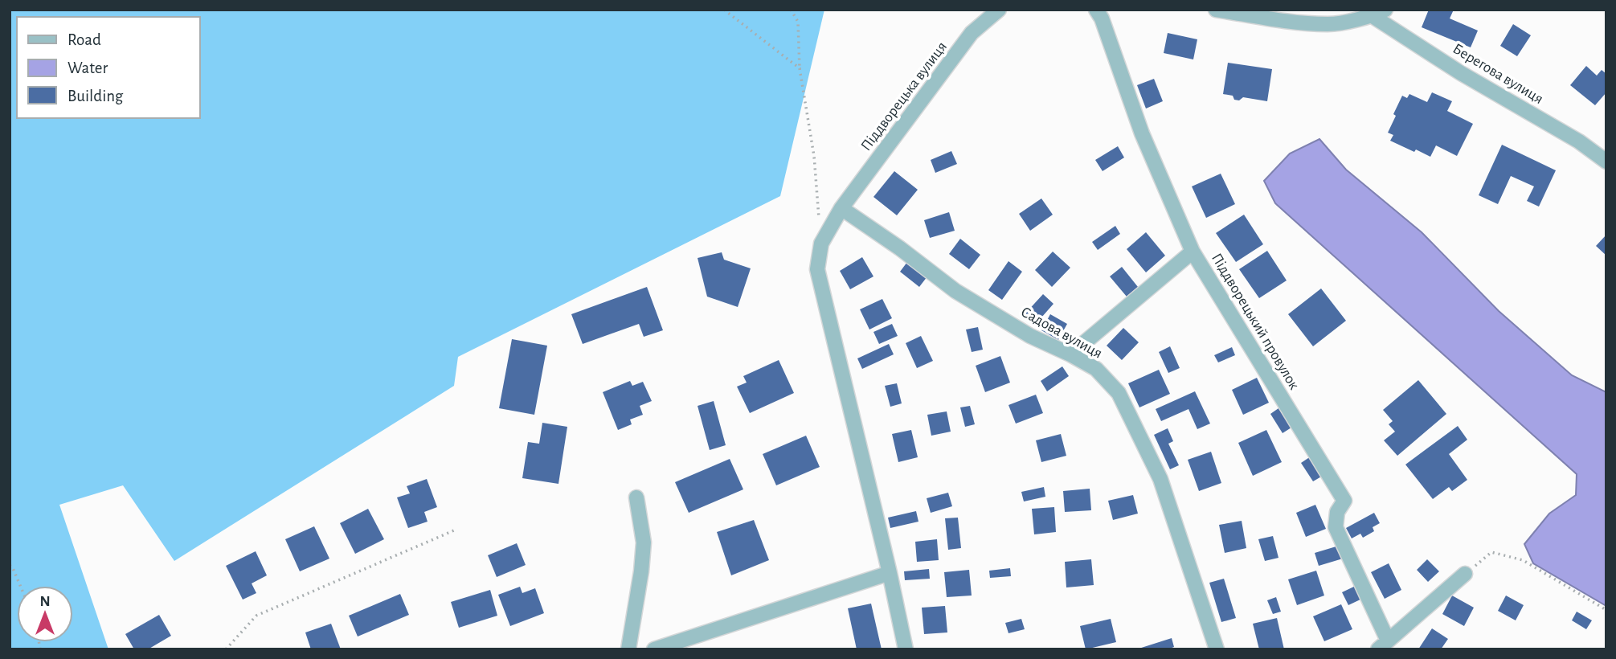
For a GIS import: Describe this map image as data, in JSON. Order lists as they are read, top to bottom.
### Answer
{
  "streets": {
    "street": [
      "Берегова вулиця",
      "Піддворецька вулиця",
      "Піддворецький провулок",
      "Садова вулиця"
    ]
  },
  "crossings": [
    ["Піддворецька вулиця", "Садова вулиця"]
  ],
  "legend": ["Road", "Water", "Building"],
  "north": "top"
}
